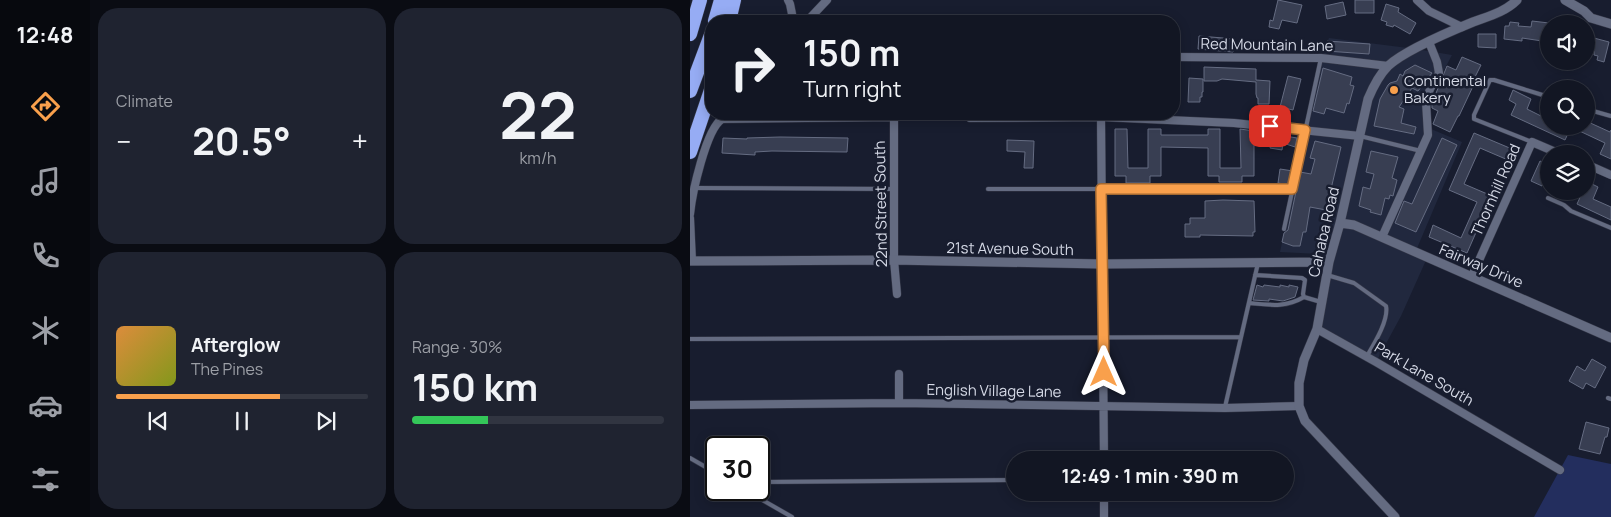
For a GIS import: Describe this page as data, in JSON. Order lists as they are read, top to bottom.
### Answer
{
  "streets": {
    "street": [
      "Red Mountain Lane",
      "Thornhill Road",
      "22nd Street South",
      "Cahaba Road",
      "21st Avenue South",
      "Fairway Drive",
      "Park Lane South",
      "English Village Lane"
    ]
  },
  "crossings": [
    ["Red Mountain Lane", "Cahaba Road"],
    ["Thornhill Road", "Fairway Drive"],
    ["22nd Street South", "21st Avenue South"],
    ["Cahaba Road", "21st Avenue South"],
    ["Cahaba Road", "Fairway Drive"],
    ["Cahaba Road", "Park Lane South"],
    ["Cahaba Road", "English Village Lane"]
  ],
  "places": ["Continental Bakery"],
  "page": {
    "tabs": "12:48",
    "tile": [
      "Climate",
      ["22", "km/h"],
      ["Range · 30%", "150 km"]
    ],
    "turn": ["150 m", "Turn right"],
    "heat": ["−", "20.5°", "+"],
    "song": ["Afterglow", "The Pines"],
    "limit": "30",
    "trip": "12:49 · 1 min · 390 m"
  }
}
